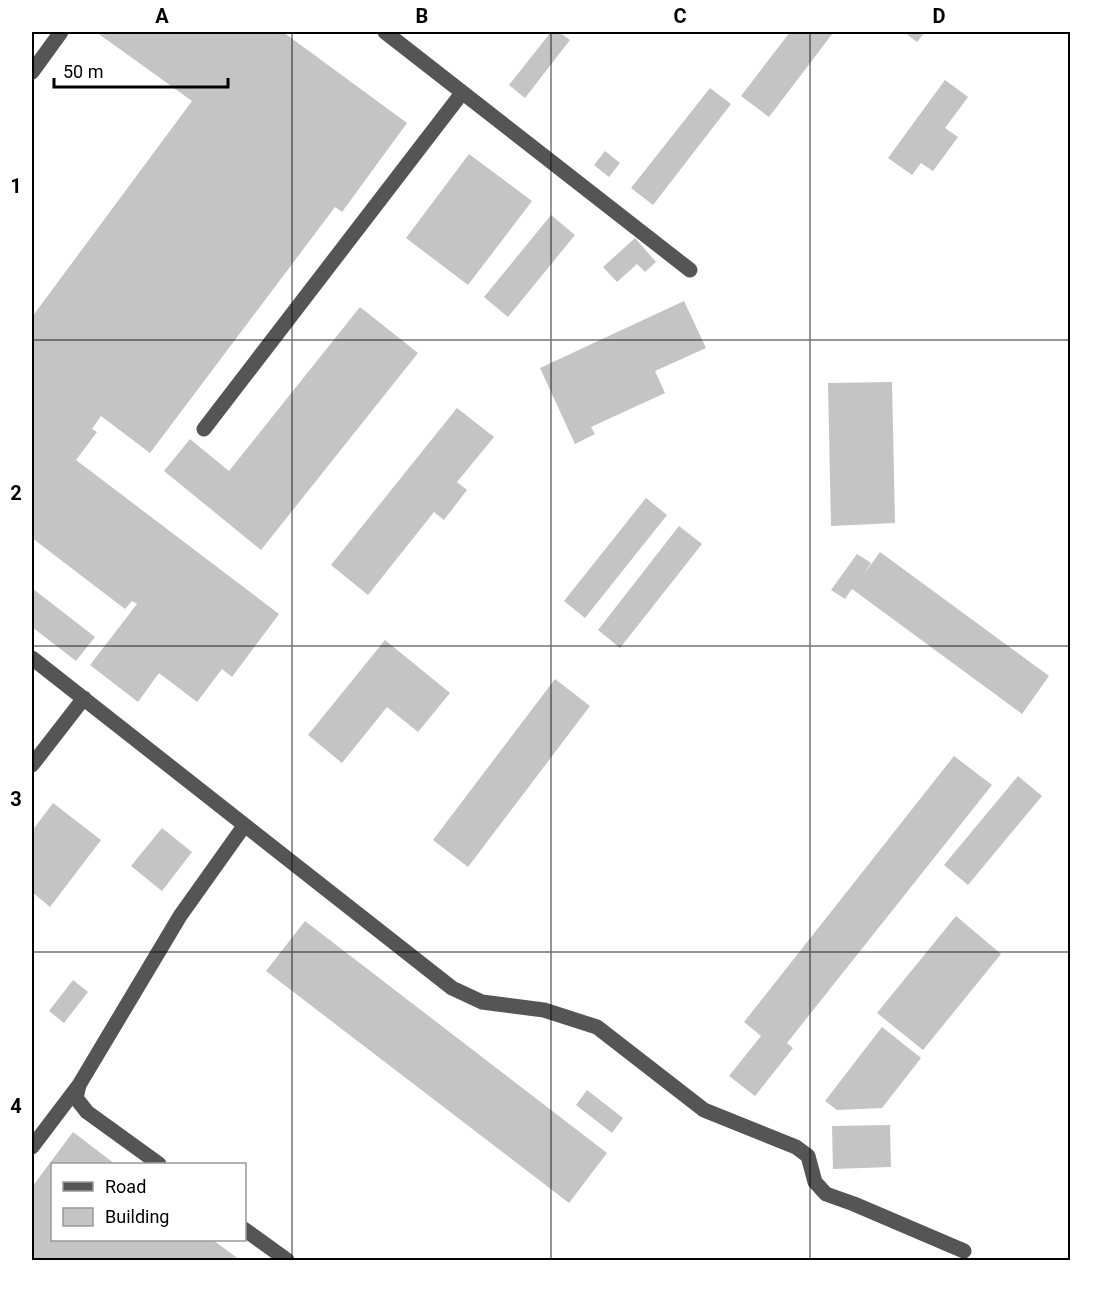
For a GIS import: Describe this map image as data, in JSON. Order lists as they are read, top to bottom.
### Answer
{
  "legend": ["Road", "Building"],
  "scale_bar": "50 m",
  "grid": {
    "columns": [
      "A",
      "B",
      "C",
      "D"
    ],
    "rows": [
      "1",
      "2",
      "3",
      "4"
    ]
  }
}
